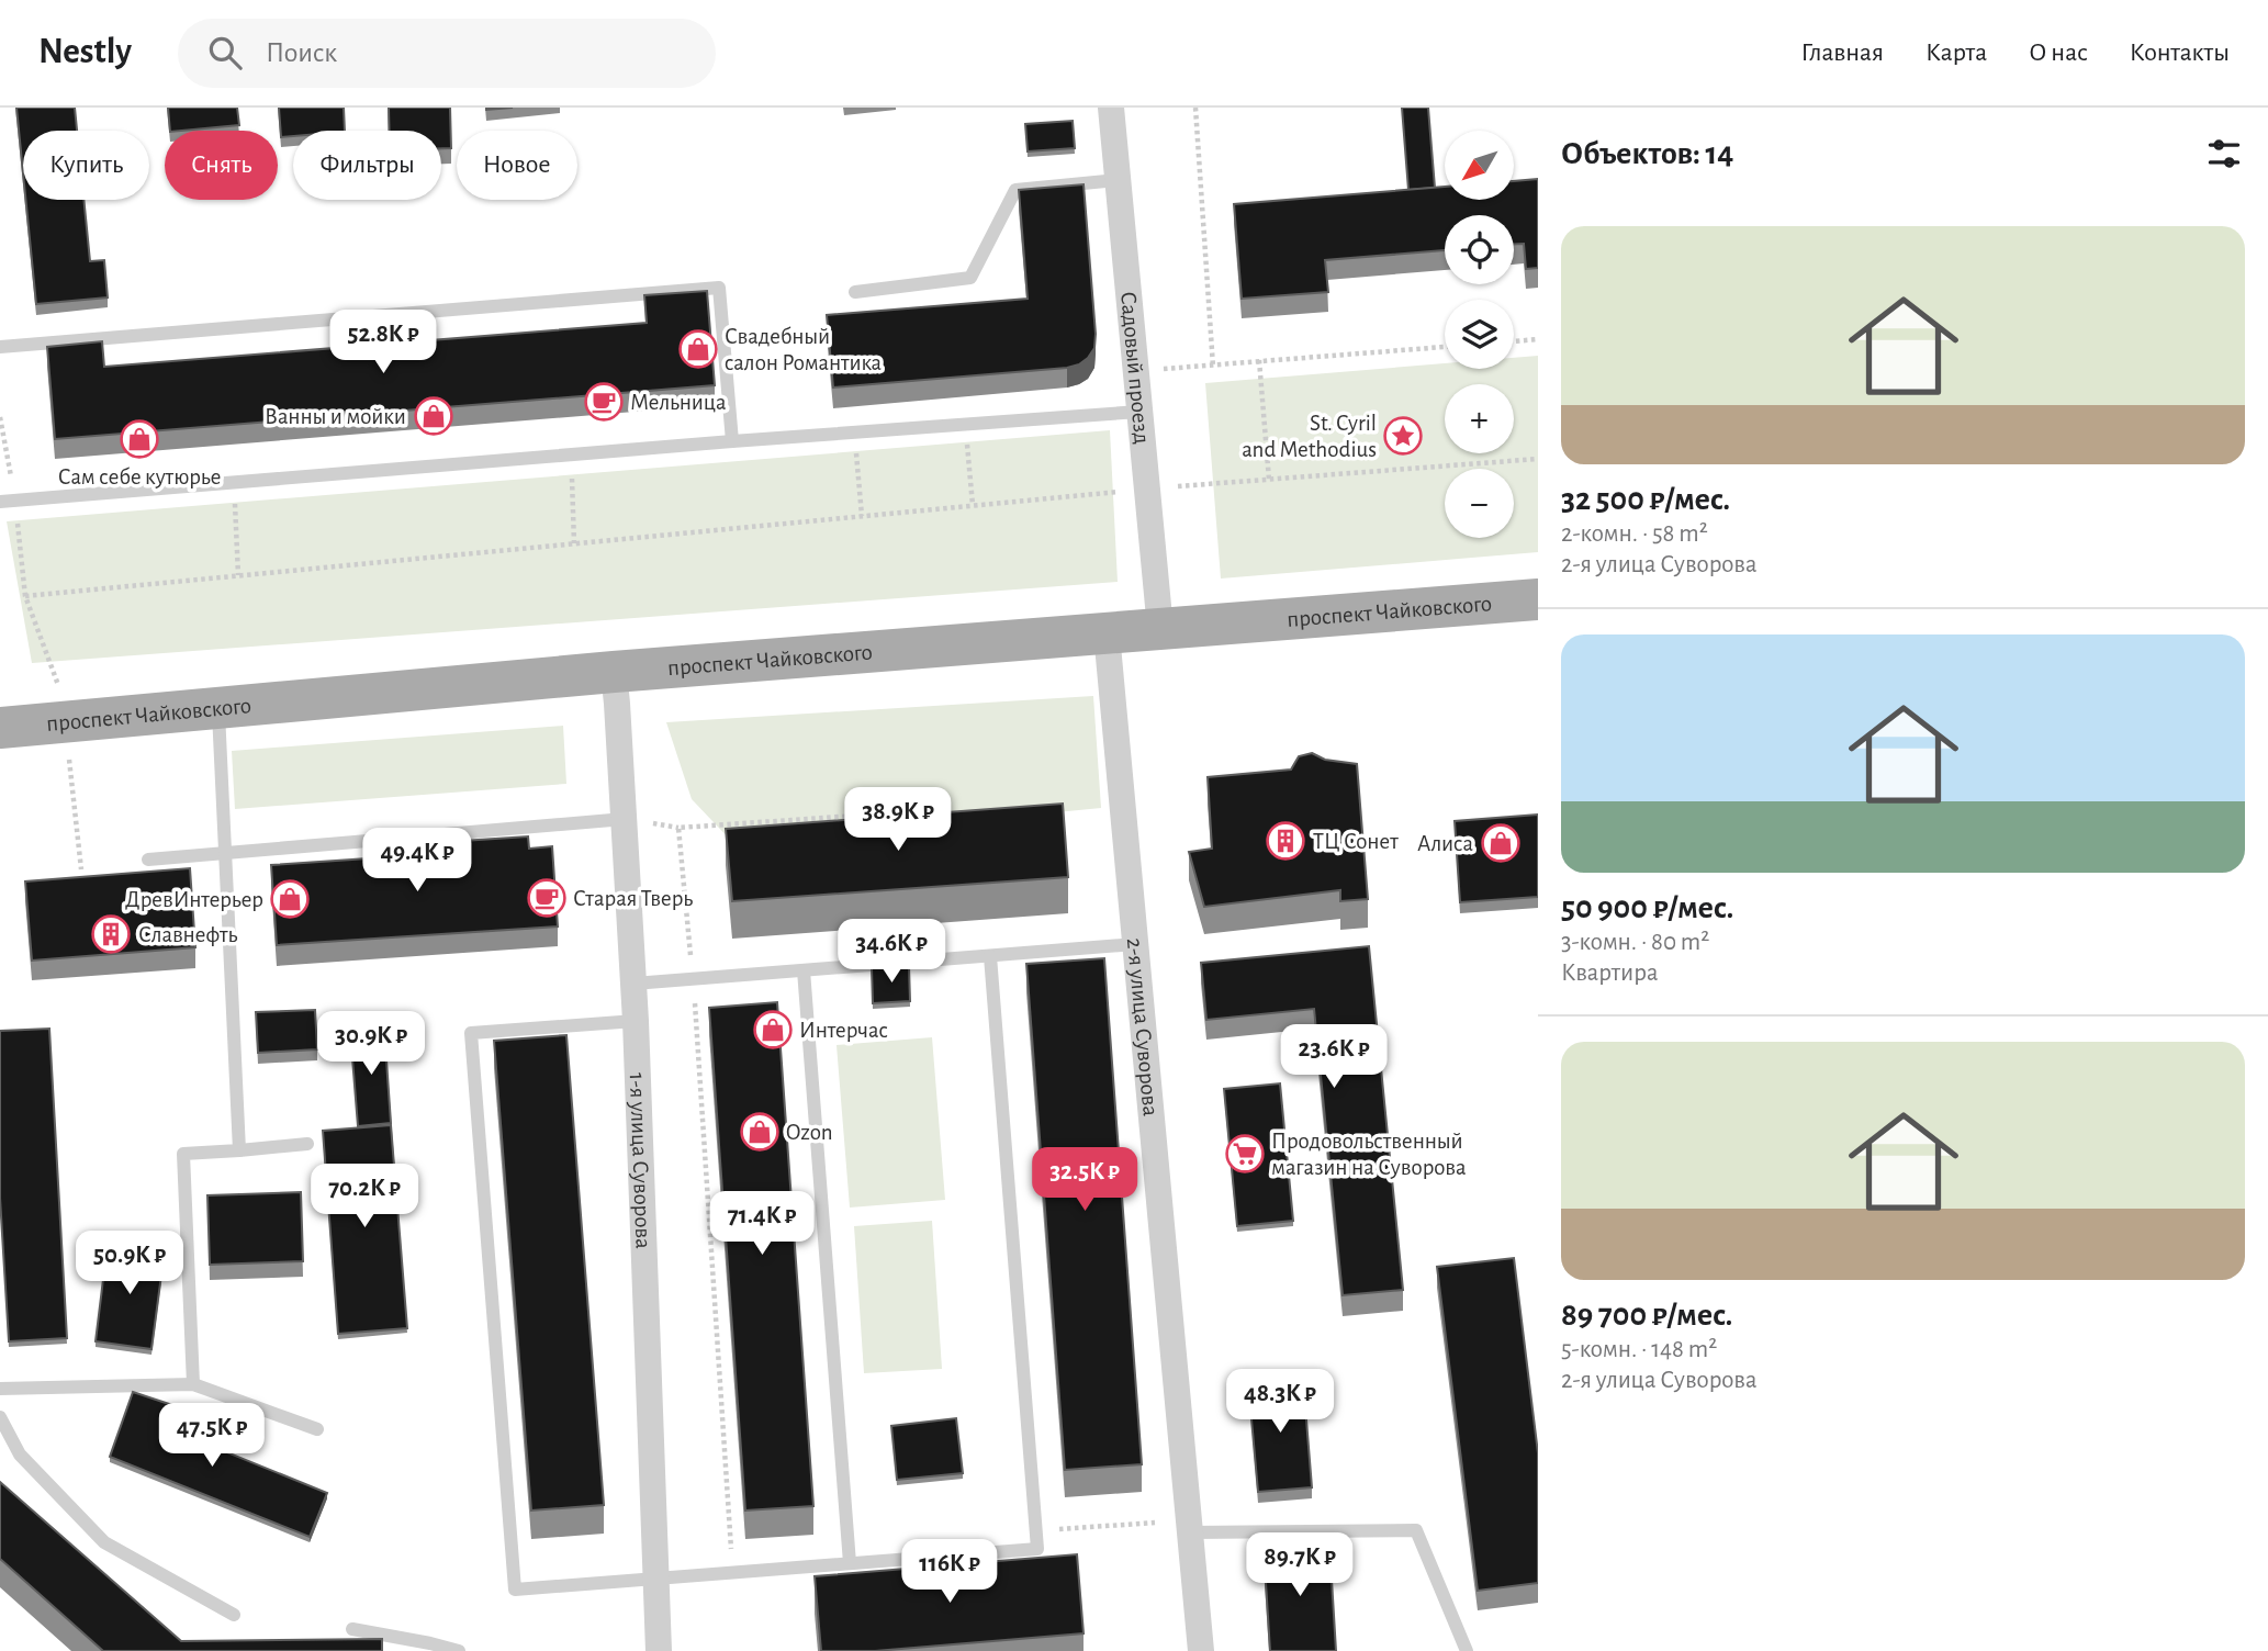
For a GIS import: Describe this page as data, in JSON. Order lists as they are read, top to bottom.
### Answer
{
  "streets": {
    "main road": ["проспект Чайковского"],
    "street": ["Садовый проезд", "2-я улица Суворова", "1-я улица Суворова"]
  },
  "crossings": [
    ["Садовый проезд", "проспект Чайковского"],
    ["проспект Чайковского", "2-я улица Суворова"],
    ["проспект Чайковского", "1-я улица Суворова"]
  ],
  "places": {
    "shop": [
      "Свадебный салон Романтика",
      "Ванны и мойки",
      "Сам себе кутюрье",
      "Алиса",
      "ДревИнтерьер",
      "Интерчас",
      "Ozon"
    ],
    "cafe": ["Мельница", "Старая Тверь"],
    "place": ["St. Cyril and Methodius"],
    "building": ["ТЦ Сонет", "Славнефть"],
    "supermarket": ["Продовольственный магазин на Суворова"]
  },
  "north": "bottom left",
  "page": {
    "header": "Nestly",
    "search": "Поиск",
    "nav": [
      "Главная",
      "Карта",
      "О нас",
      "Контакты"
    ],
    "heading": "Объектов: 14",
    "map_buttons": ["+", "−"],
    "chip": [
      "Купить",
      "Снять",
      "Фильтры",
      "Новое"
    ],
    "list": [
      {
        "name": "32 500 ₽/мес.",
        "note": "2-комн. · 58 m² · 2-я улица Суворова"
      },
      {
        "name": "50 900 ₽/мес.",
        "note": "3-комн. · 80 m² · Квартира"
      },
      {
        "name": "89 700 ₽/мес.",
        "note": "5-комн. · 148 m² · 2-я улица Суворова"
      }
    ],
    "price": [
      "52.8K ₽",
      "38.9K ₽",
      "49.4K ₽",
      "34.6K ₽",
      "30.9K ₽",
      "23.6K ₽",
      "32.5K ₽",
      "70.2K ₽",
      "71.4K ₽",
      "50.9K ₽",
      "48.3K ₽",
      "47.5K ₽",
      "89.7K ₽",
      "116K ₽"
    ]
  }
}
